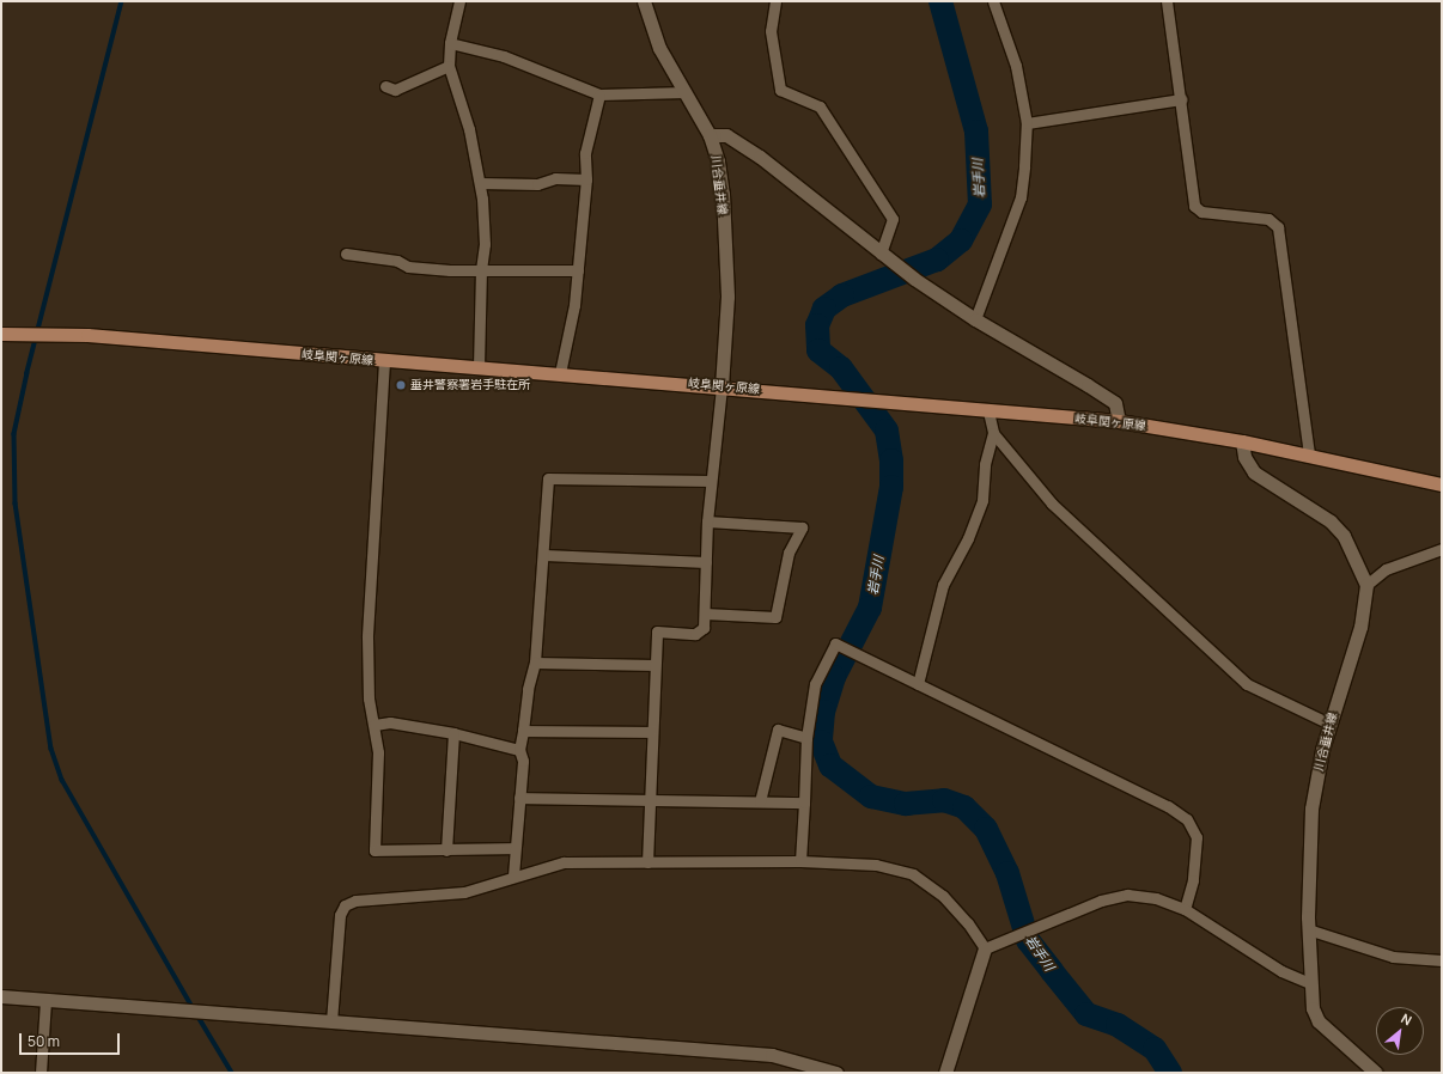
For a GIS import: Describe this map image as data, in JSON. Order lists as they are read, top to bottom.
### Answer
{
  "streets": {
    "main road": ["岐阜関ヶ原線"],
    "street": ["川合垂井線"]
  },
  "crossings": [
    ["川合垂井線", "岐阜関ヶ原線"]
  ],
  "water": ["岩手川"],
  "places": ["垂井警察署岩手駐在所"],
  "scale_bar": "50 m",
  "north": "top right"
}
